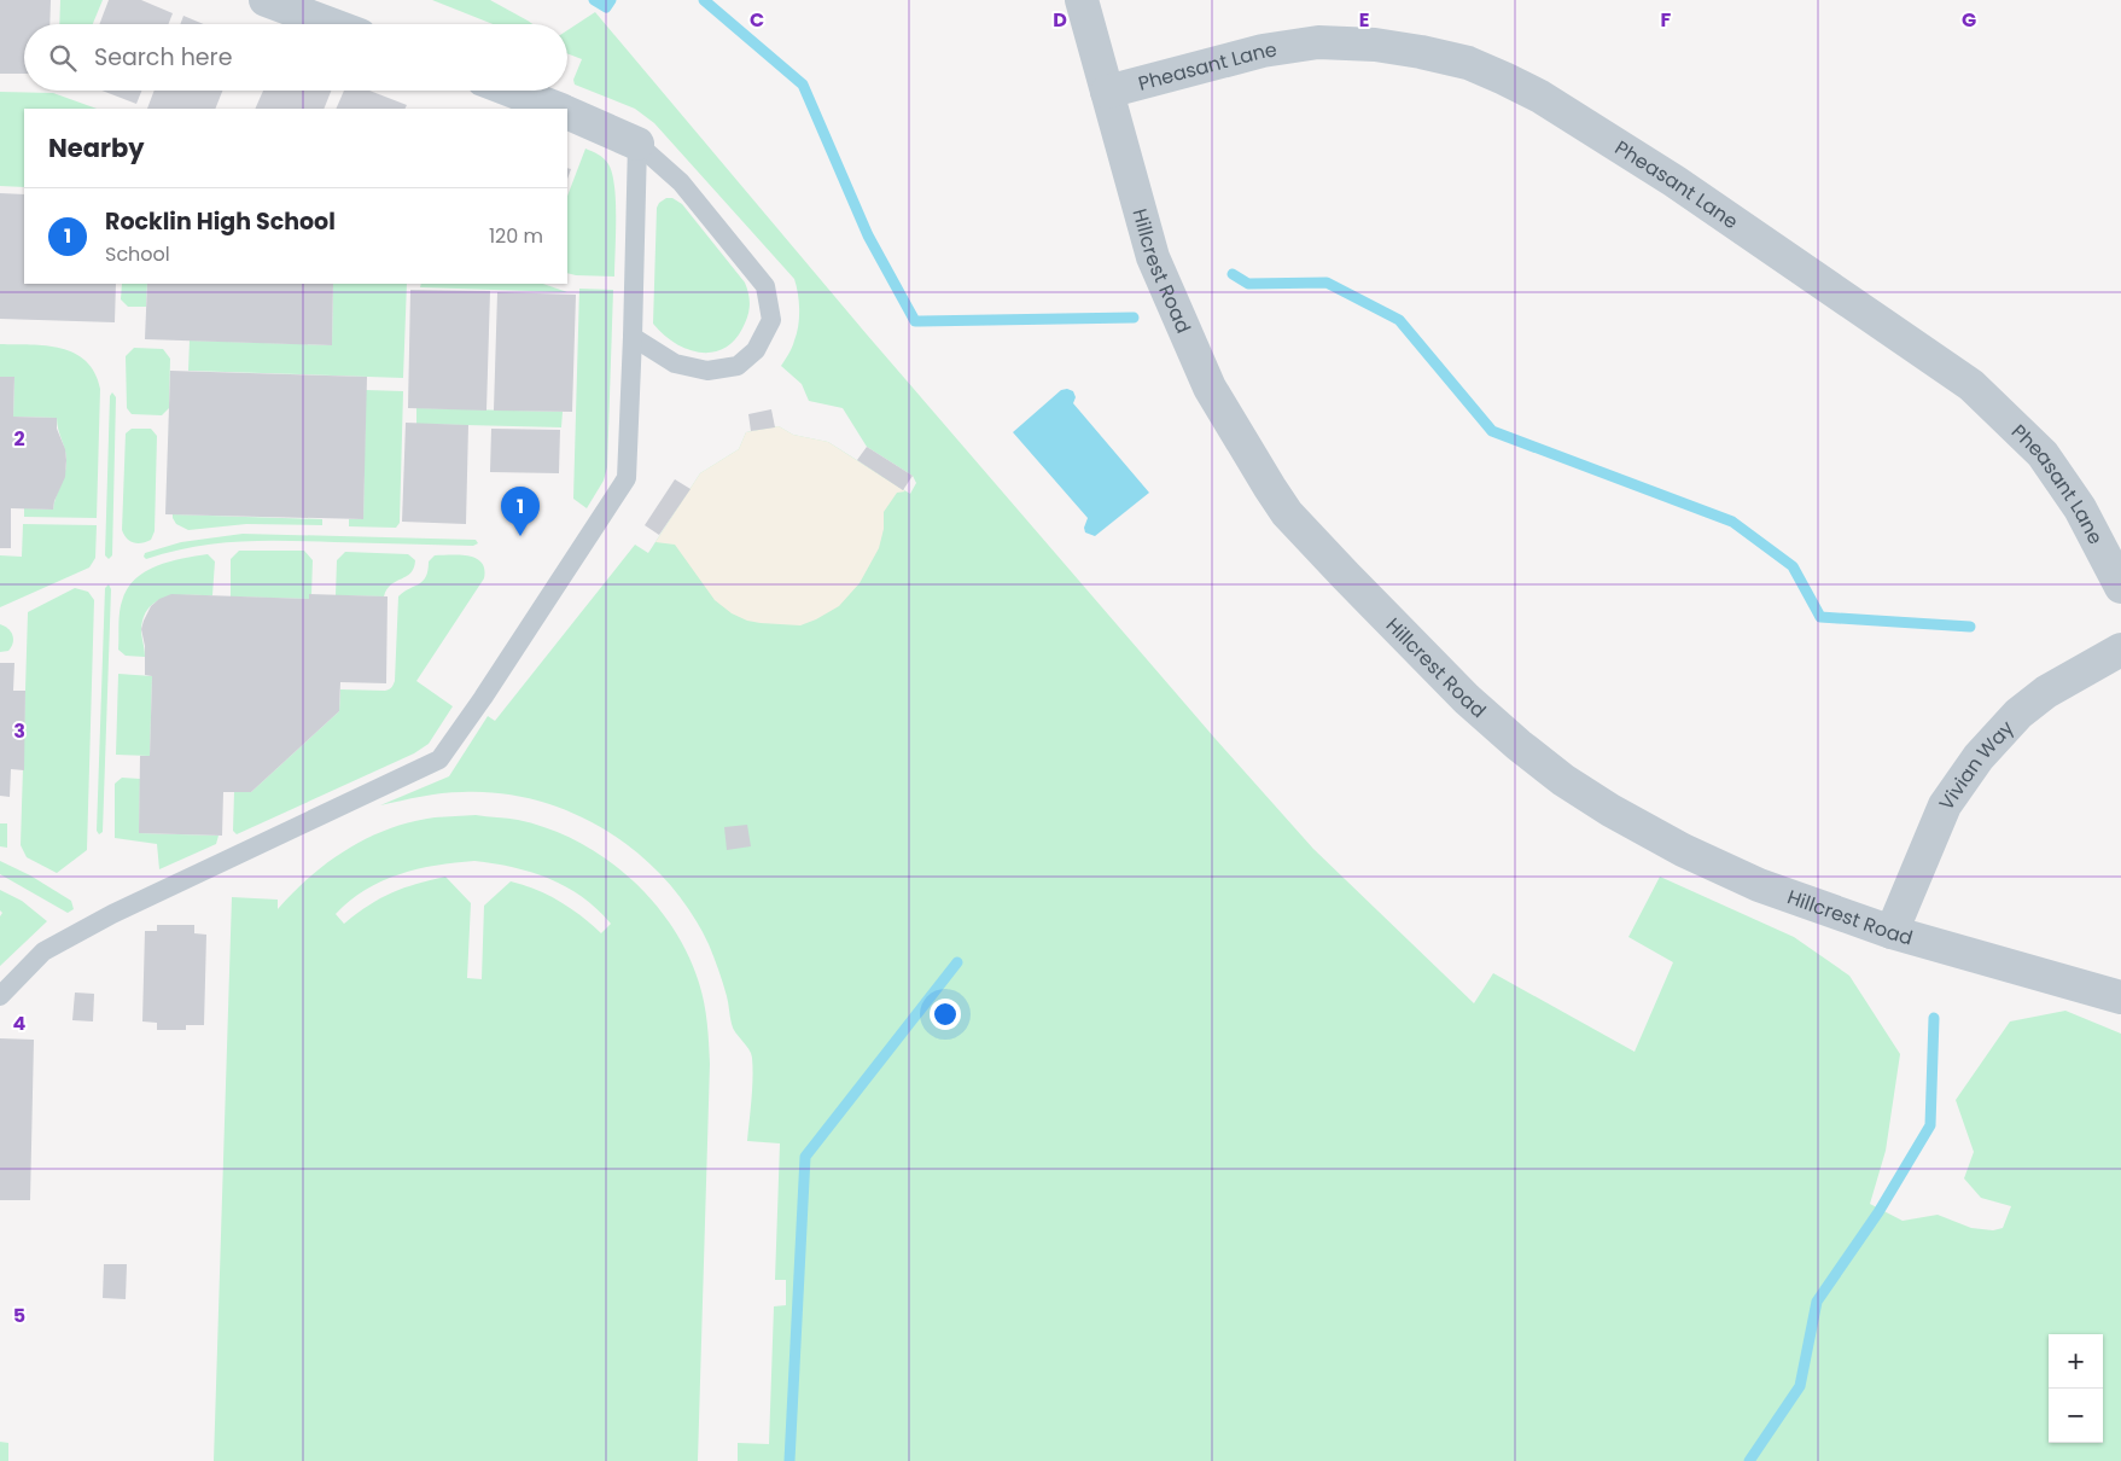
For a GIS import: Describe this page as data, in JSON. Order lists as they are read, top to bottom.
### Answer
{
  "streets": {
    "street": ["Pheasant Lane", "Hillcrest Road", "Vivian Way"]
  },
  "crossings": [
    ["Pheasant Lane", "Hillcrest Road"],
    ["Hillcrest Road", "Vivian Way"]
  ],
  "page": {
    "search": "Search here",
    "heading": "Nearby",
    "list": [
      {
        "mark": "1",
        "name": "Rocklin High School",
        "note": "School",
        "value": "120 m"
      }
    ],
    "pins": "1",
    "map_buttons": ["+", "−"]
  },
  "grid": {
    "columns": [
      "C",
      "D",
      "E",
      "F",
      "G"
    ],
    "rows": [
      "2",
      "3",
      "4",
      "5"
    ]
  }
}
